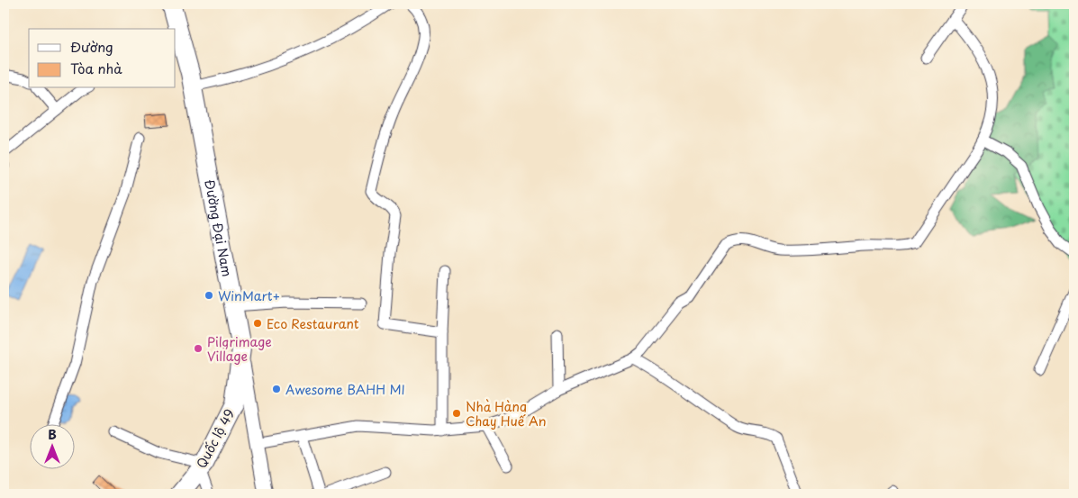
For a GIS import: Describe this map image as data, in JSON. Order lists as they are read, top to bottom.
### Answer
{
  "streets": {
    "highway": ["Đường Đại Nam", "Quốc lộ 49"]
  },
  "crossings": [
    ["Đường Đại Nam", "Quốc lộ 49"]
  ],
  "places": [
    "WinMart+",
    "Eco Restaurant",
    "Pilgrimage Village",
    "Awesome BAHH MI",
    "Nhà Hàng Chay Huế An"
  ],
  "legend": ["Đường", "Tòa nhà"],
  "north": "top"
}
